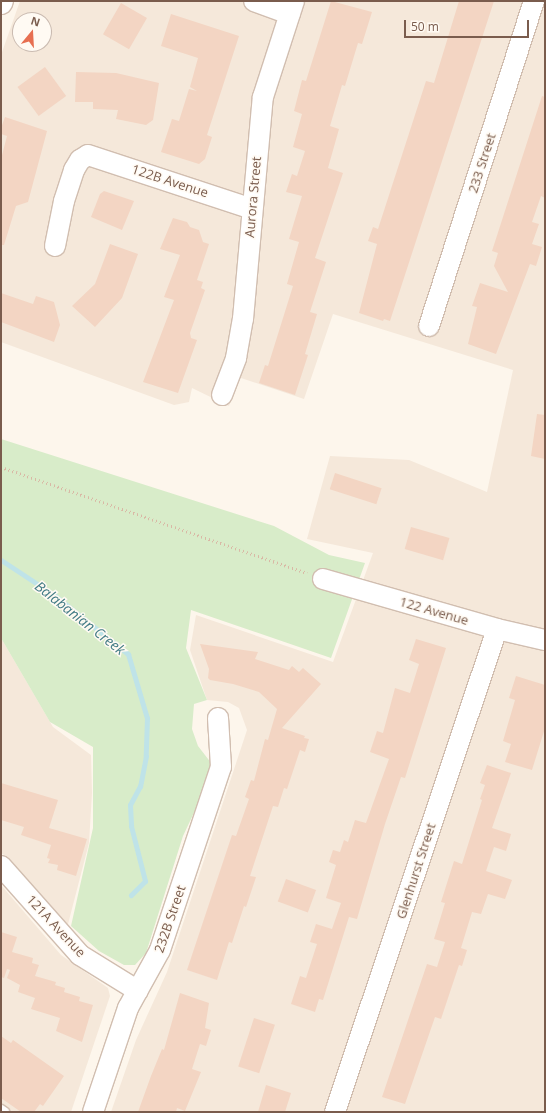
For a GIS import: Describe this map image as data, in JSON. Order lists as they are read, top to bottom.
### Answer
{
  "streets": {
    "street": [
      "233 Street",
      "122B Avenue",
      "Aurora Street",
      "122 Avenue",
      "Glenhurst Street",
      "232B Street",
      "121A Avenue"
    ]
  },
  "crossings": [
    ["122B Avenue", "Aurora Street"],
    ["122 Avenue", "Glenhurst Street"],
    ["232B Street", "121A Avenue"]
  ],
  "water": ["Balabanian Creek"],
  "scale_bar": "50 m",
  "north": "top"
}
